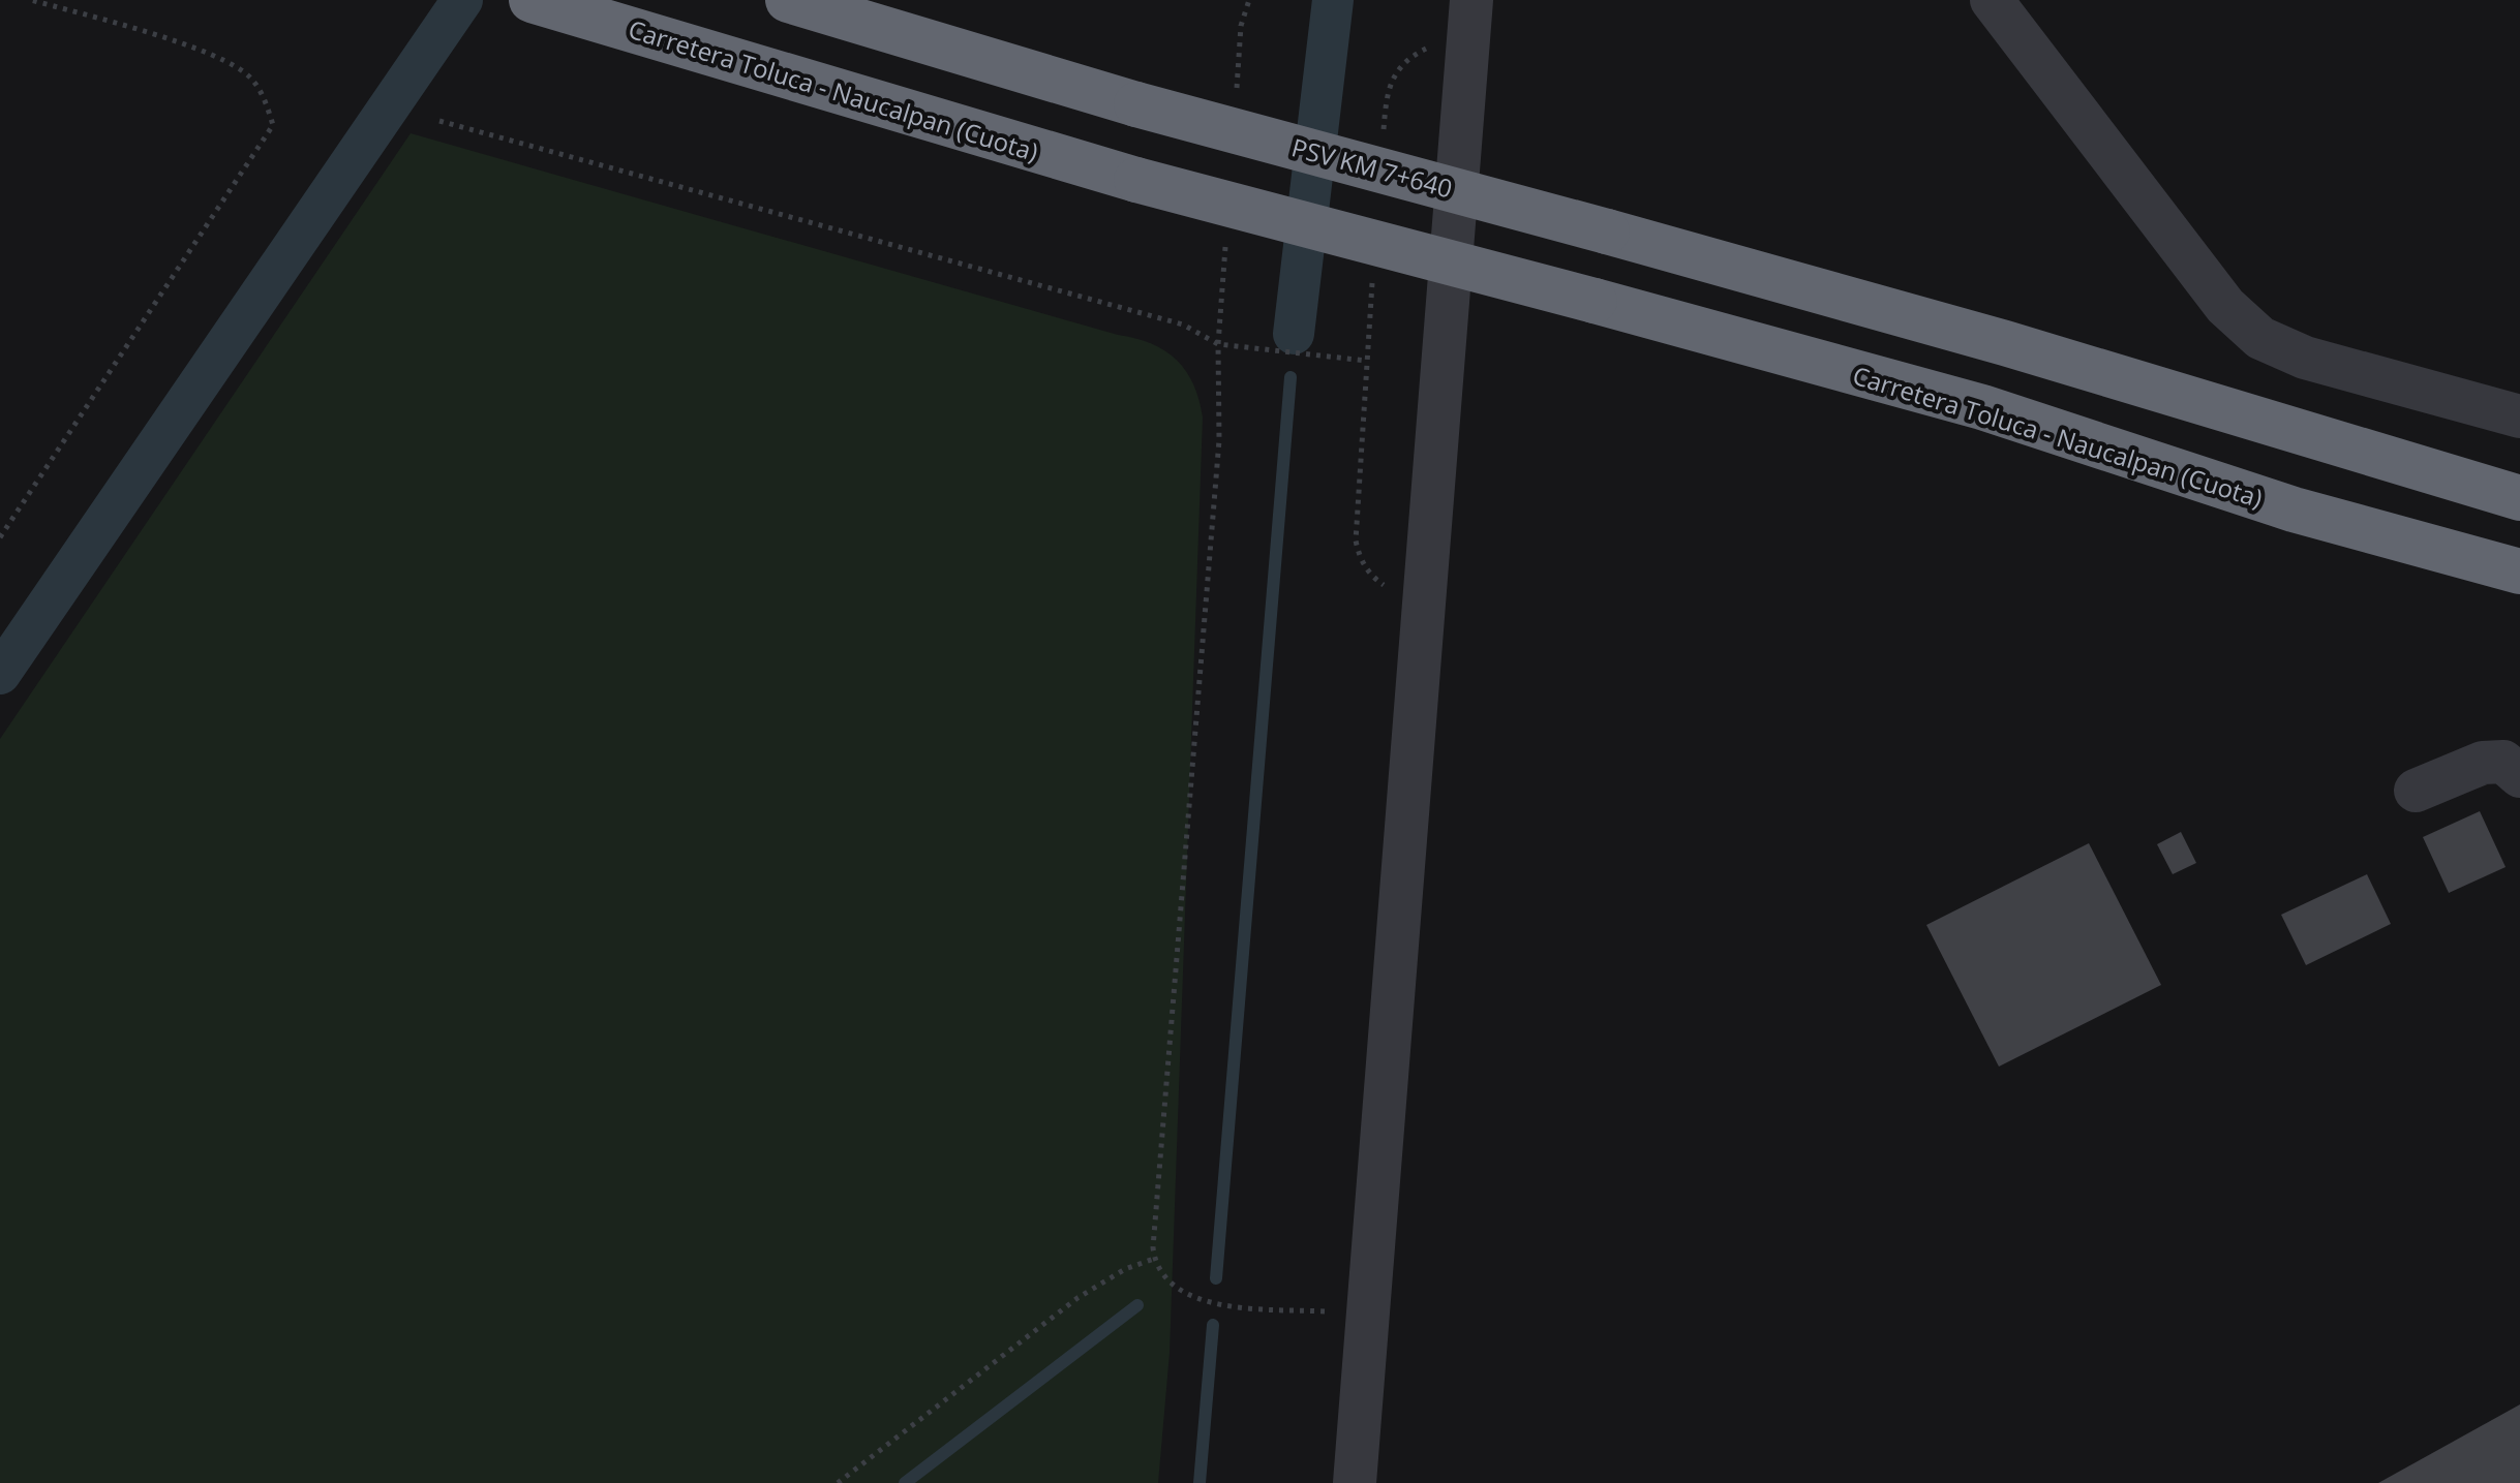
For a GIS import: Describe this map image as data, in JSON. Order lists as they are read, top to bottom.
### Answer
{
  "streets": {
    "highway": ["Carretera Toluca - Naucalpan (Cuota)", "PSV KM 7+640"]
  }
}
